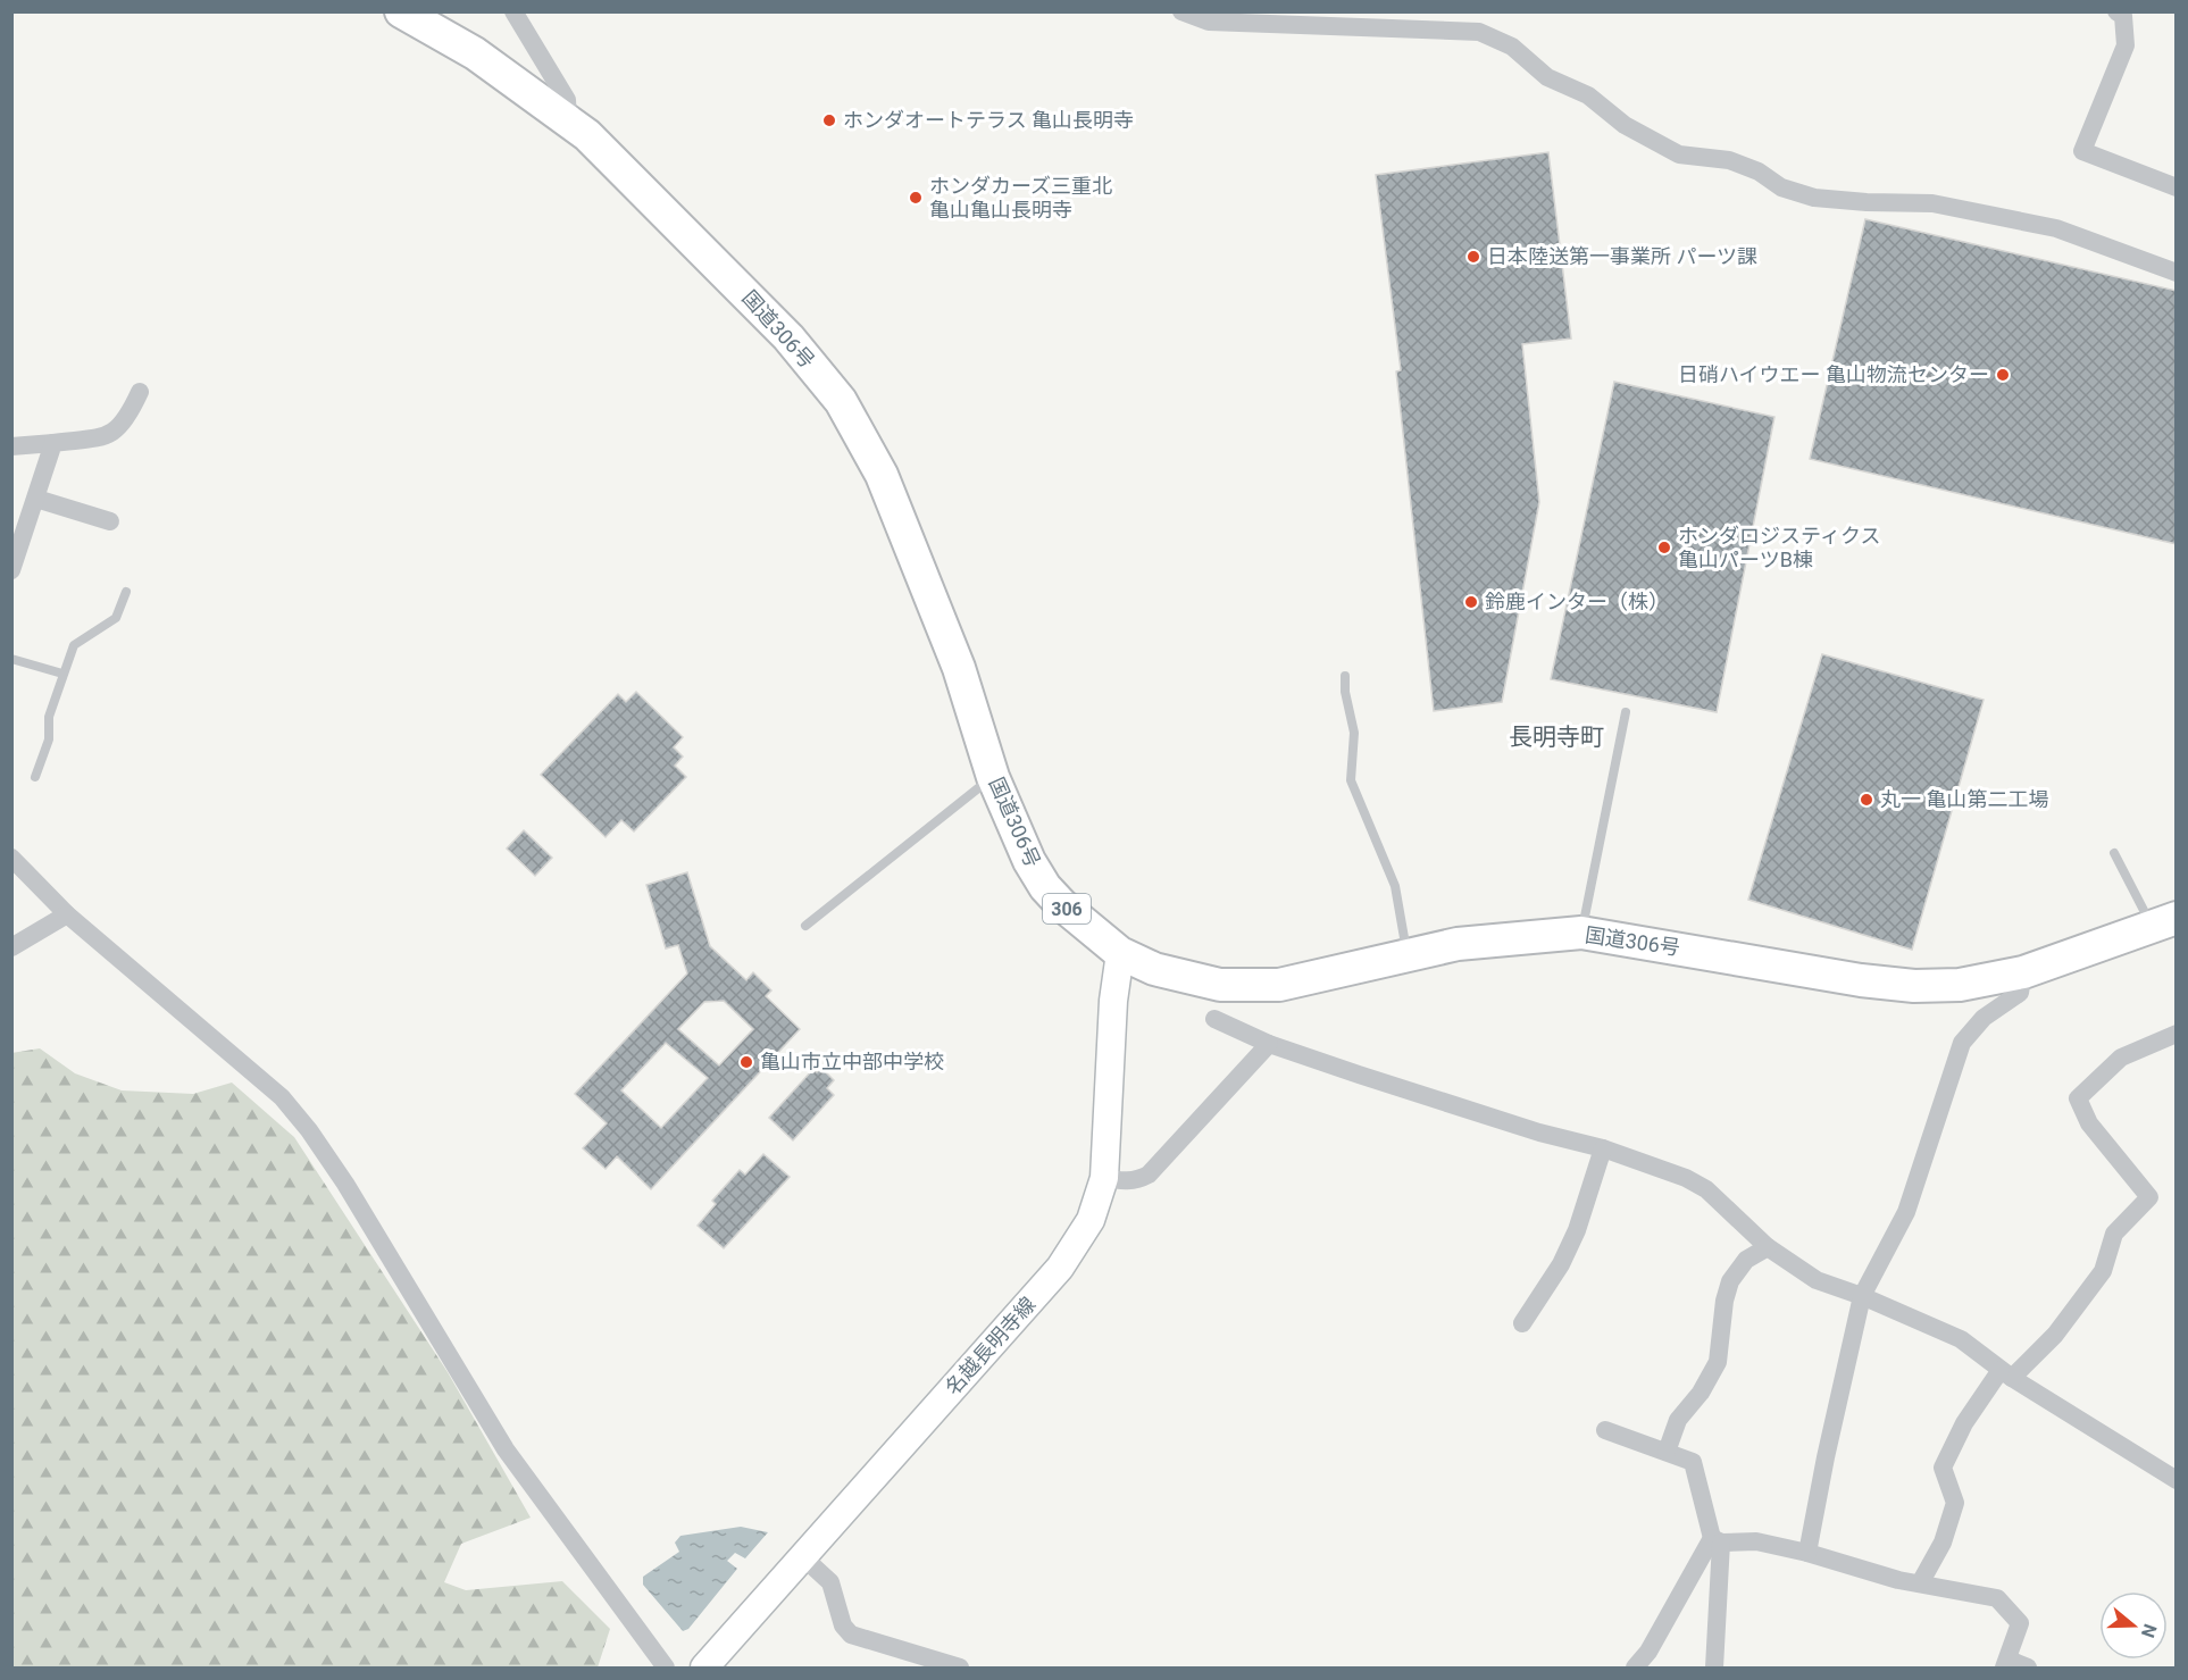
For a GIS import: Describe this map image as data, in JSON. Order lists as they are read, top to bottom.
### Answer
{
  "streets": {
    "highway": ["国道306号", "306"],
    "main road": ["名越長明寺線"]
  },
  "crossings": [
    ["国道306号", "名越長明寺線"]
  ],
  "districts": ["長明寺町"],
  "places": [
    "ホンダオートテラス 亀山長明寺",
    "ホンダカーズ三重北 亀山亀山長明寺",
    "日本陸送第一事業所 パーツ課",
    "日硝ハイウエー 亀山物流センター",
    "ホンダロジスティクス 亀山パーツB棟",
    "鈴鹿インター（株）",
    "丸一 亀山第二工場",
    "亀山市立中部中学校"
  ],
  "north": "right"
}
